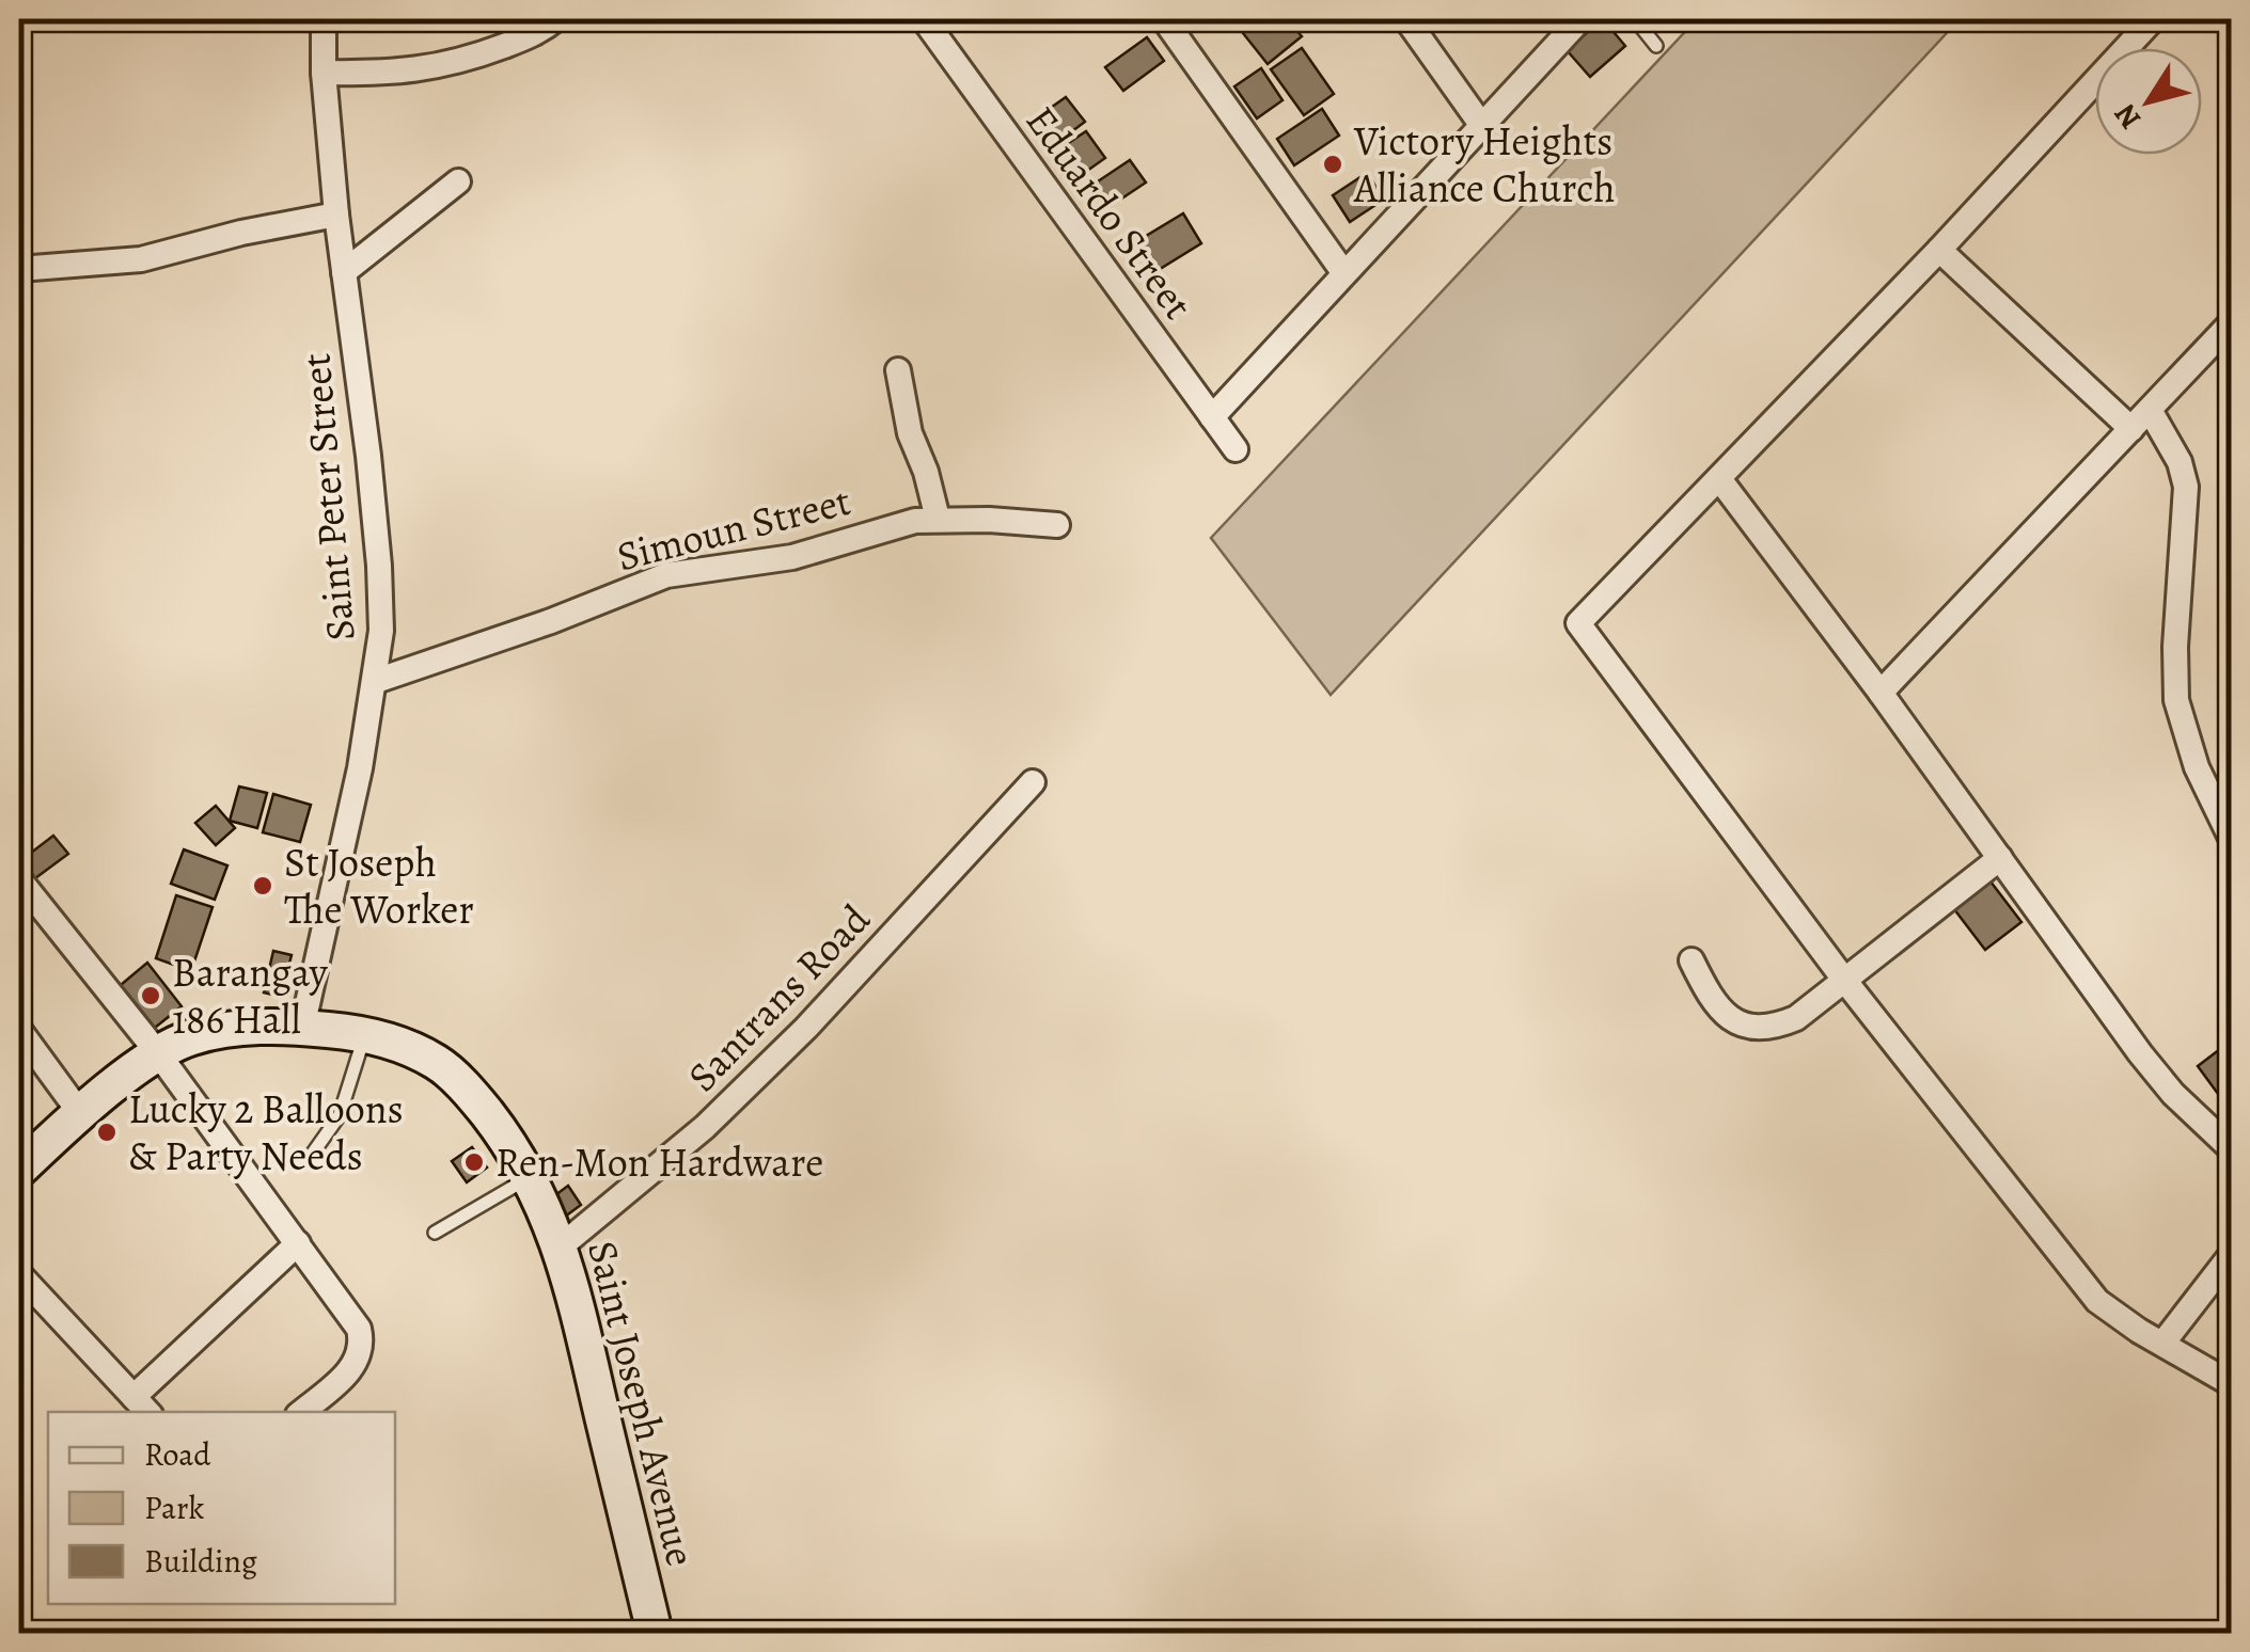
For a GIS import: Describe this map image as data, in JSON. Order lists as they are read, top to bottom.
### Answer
{
  "streets": {
    "main road": ["Saint Joseph Avenue"],
    "street": [
      "Eduardo Street",
      "Saint Peter Street",
      "Simoun Street",
      "Santrans Road"
    ]
  },
  "crossings": [
    ["Saint Peter Street", "Simoun Street"],
    ["Saint Peter Street", "Saint Joseph Avenue"],
    ["Santrans Road", "Saint Joseph Avenue"]
  ],
  "places": [
    "Victory Heights Alliance Church",
    "St Joseph The Worker",
    "Barangay 186 Hall",
    "Lucky 2 Balloons & Party Needs",
    "Ren-Mon Hardware"
  ],
  "legend": ["Road", "Park", "Building"],
  "north": "bottom left"
}
